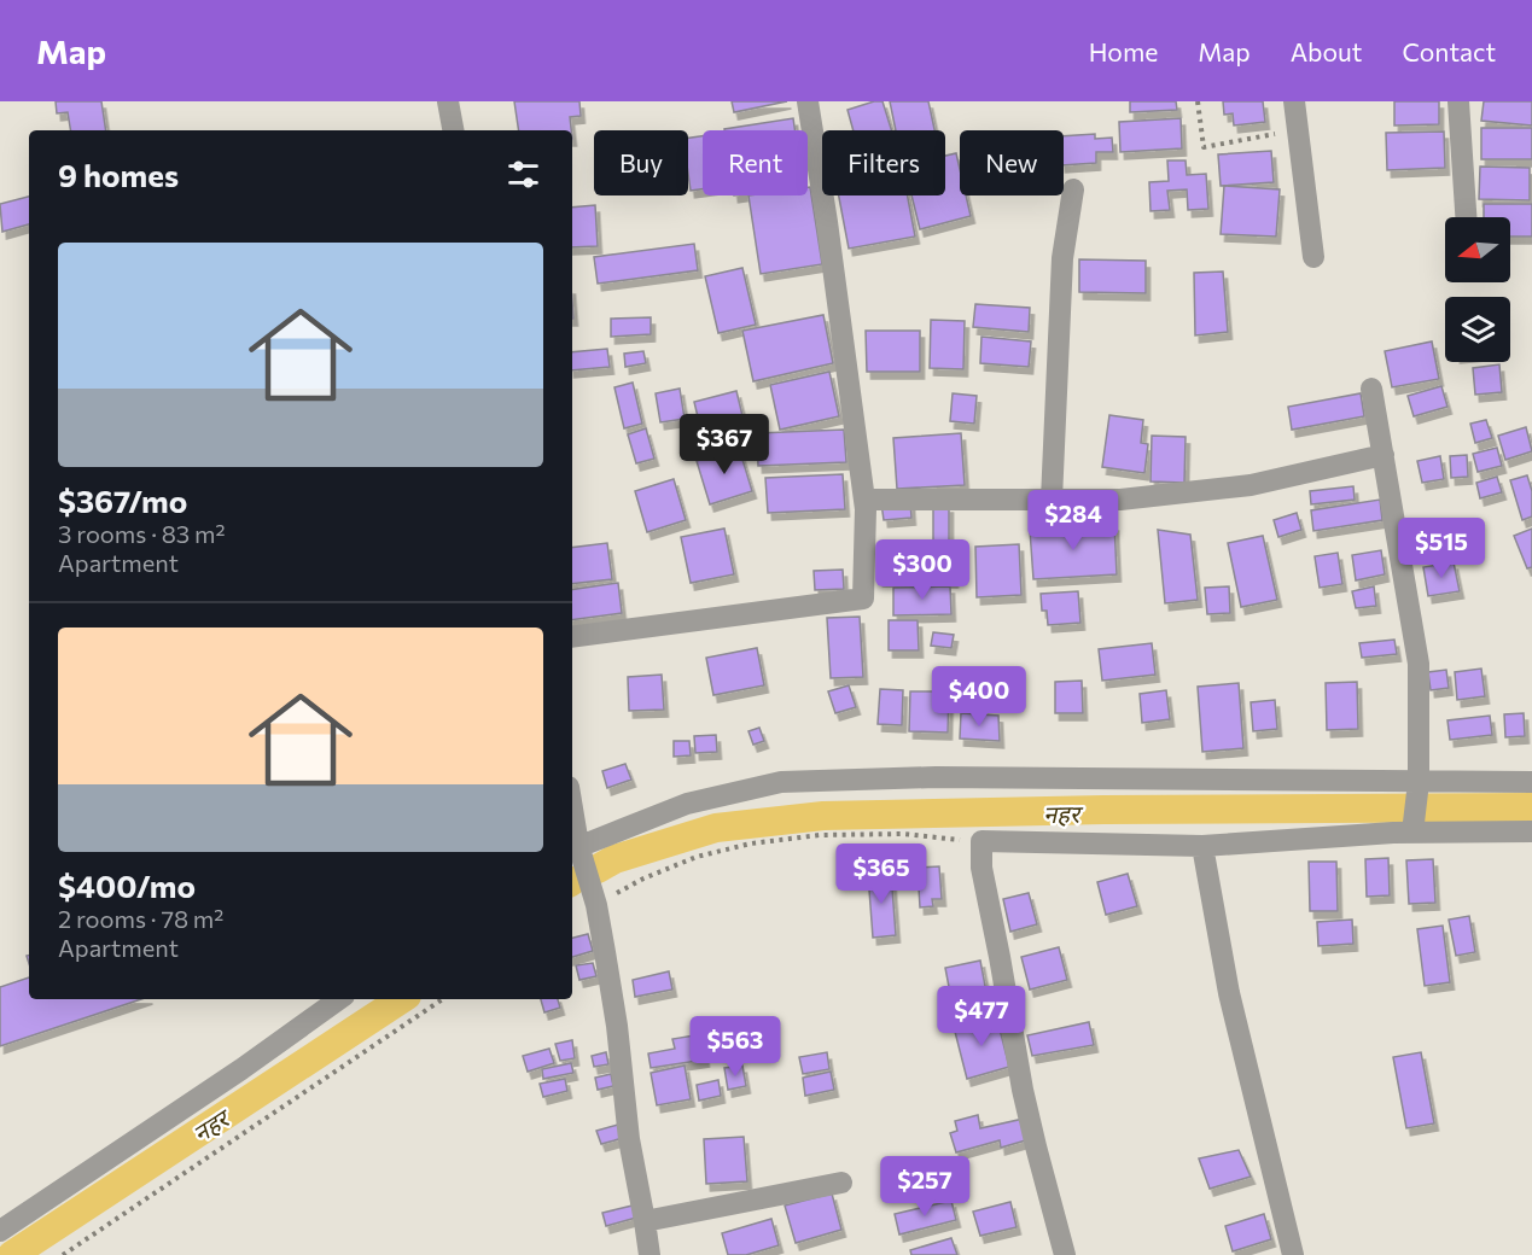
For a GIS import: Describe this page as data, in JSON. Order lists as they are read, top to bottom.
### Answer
{
  "water": ["नहर"],
  "north": "left",
  "page": {
    "header": "Map",
    "nav": [
      "Home",
      "Map",
      "About",
      "Contact"
    ],
    "chip": [
      "Buy",
      "Rent",
      "Filters",
      "New"
    ],
    "heading": "9 homes",
    "list": [
      {
        "name": "$367/mo",
        "note": "3 rooms · 83 m² · Apartment"
      },
      {
        "name": "$400/mo",
        "note": "2 rooms · 78 m² · Apartment"
      }
    ],
    "price": [
      "$367",
      "$284",
      "$515",
      "$300",
      "$400",
      "$365",
      "$477",
      "$563",
      "$257"
    ]
  }
}
